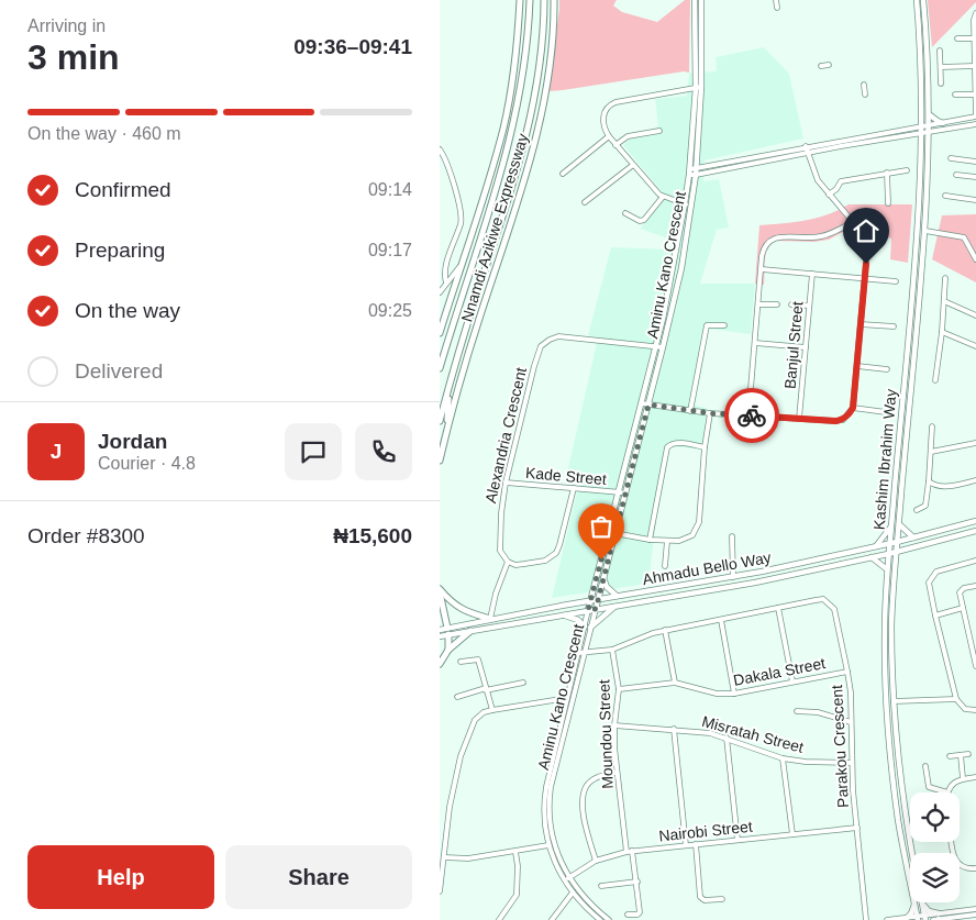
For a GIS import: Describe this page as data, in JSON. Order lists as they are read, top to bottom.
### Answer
{
  "streets": {
    "highway": ["Nnamdi Azikiwe Expressway"],
    "main road": ["Aminu Kano Crescent", "Kashim Ibrahim Way", "Ahmadu Bello Way"],
    "street": [
      "Banjul Street",
      "Alexandria Crescent",
      "Kade Street",
      "Dakala Street",
      "Moundou Street",
      "Misratah Street",
      "Parakou Crescent",
      "Nairobi Street"
    ]
  },
  "crossings": [
    ["Aminu Kano Crescent", "Alexandria Crescent"],
    ["Aminu Kano Crescent", "Kashim Ibrahim Way"],
    ["Aminu Kano Crescent", "Kade Street"],
    ["Aminu Kano Crescent", "Ahmadu Bello Way"],
    ["Aminu Kano Crescent", "Parakou Crescent"],
    ["Aminu Kano Crescent", "Nairobi Street"],
    ["Alexandria Crescent", "Kade Street"],
    ["Kashim Ibrahim Way", "Ahmadu Bello Way"],
    ["Dakala Street", "Moundou Street"],
    ["Dakala Street", "Parakou Crescent"],
    ["Moundou Street", "Misratah Street"],
    ["Moundou Street", "Parakou Crescent"],
    ["Moundou Street", "Nairobi Street"],
    ["Misratah Street", "Parakou Crescent"],
    ["Parakou Crescent", "Nairobi Street"]
  ],
  "page": {
    "heading": ["3 min", "Arriving in", "09:36–09:41"],
    "panel": [
      "Jordan",
      "Courier · 4.8",
      "Order #8300",
      "₦15,600"
    ],
    "bar": "On the way · 460 m",
    "list": [
      ["Confirmed", "09:14"],
      ["Preparing", "09:17"],
      ["On the way", "09:25"],
      "Delivered"
    ],
    "round": "J",
    "buttons": ["Help", "Share"]
  }
}
